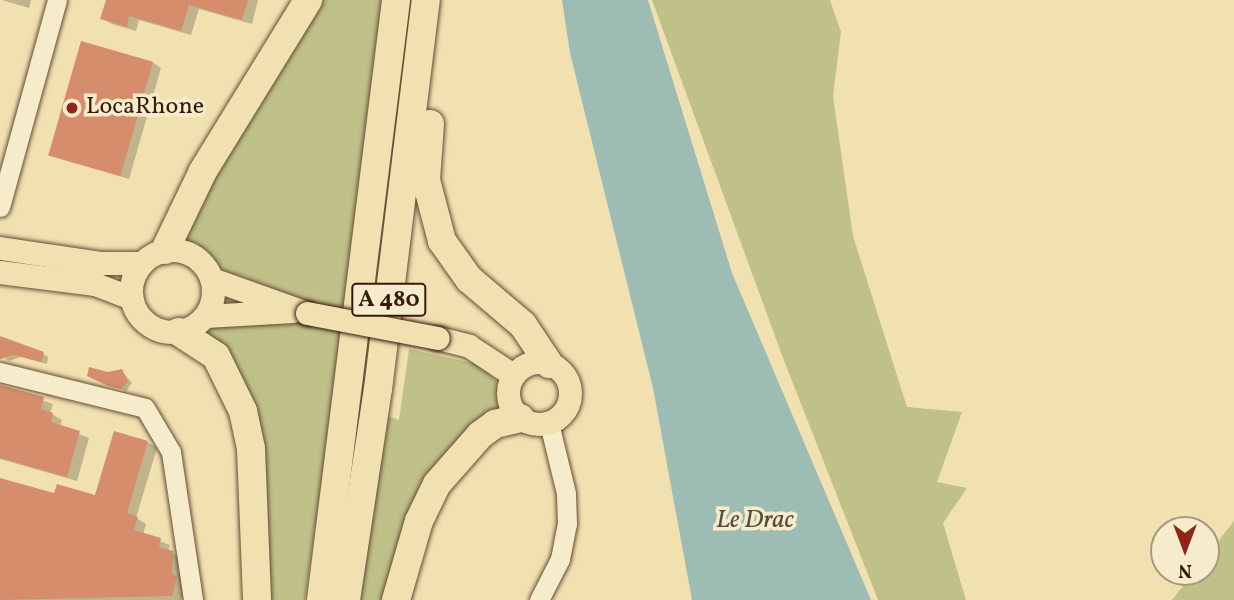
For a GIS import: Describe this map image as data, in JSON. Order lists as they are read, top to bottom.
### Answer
{
  "streets": {
    "highway": ["A 480"]
  },
  "water": ["Le Drac"],
  "places": ["LocaRhone"],
  "north": "bottom"
}
